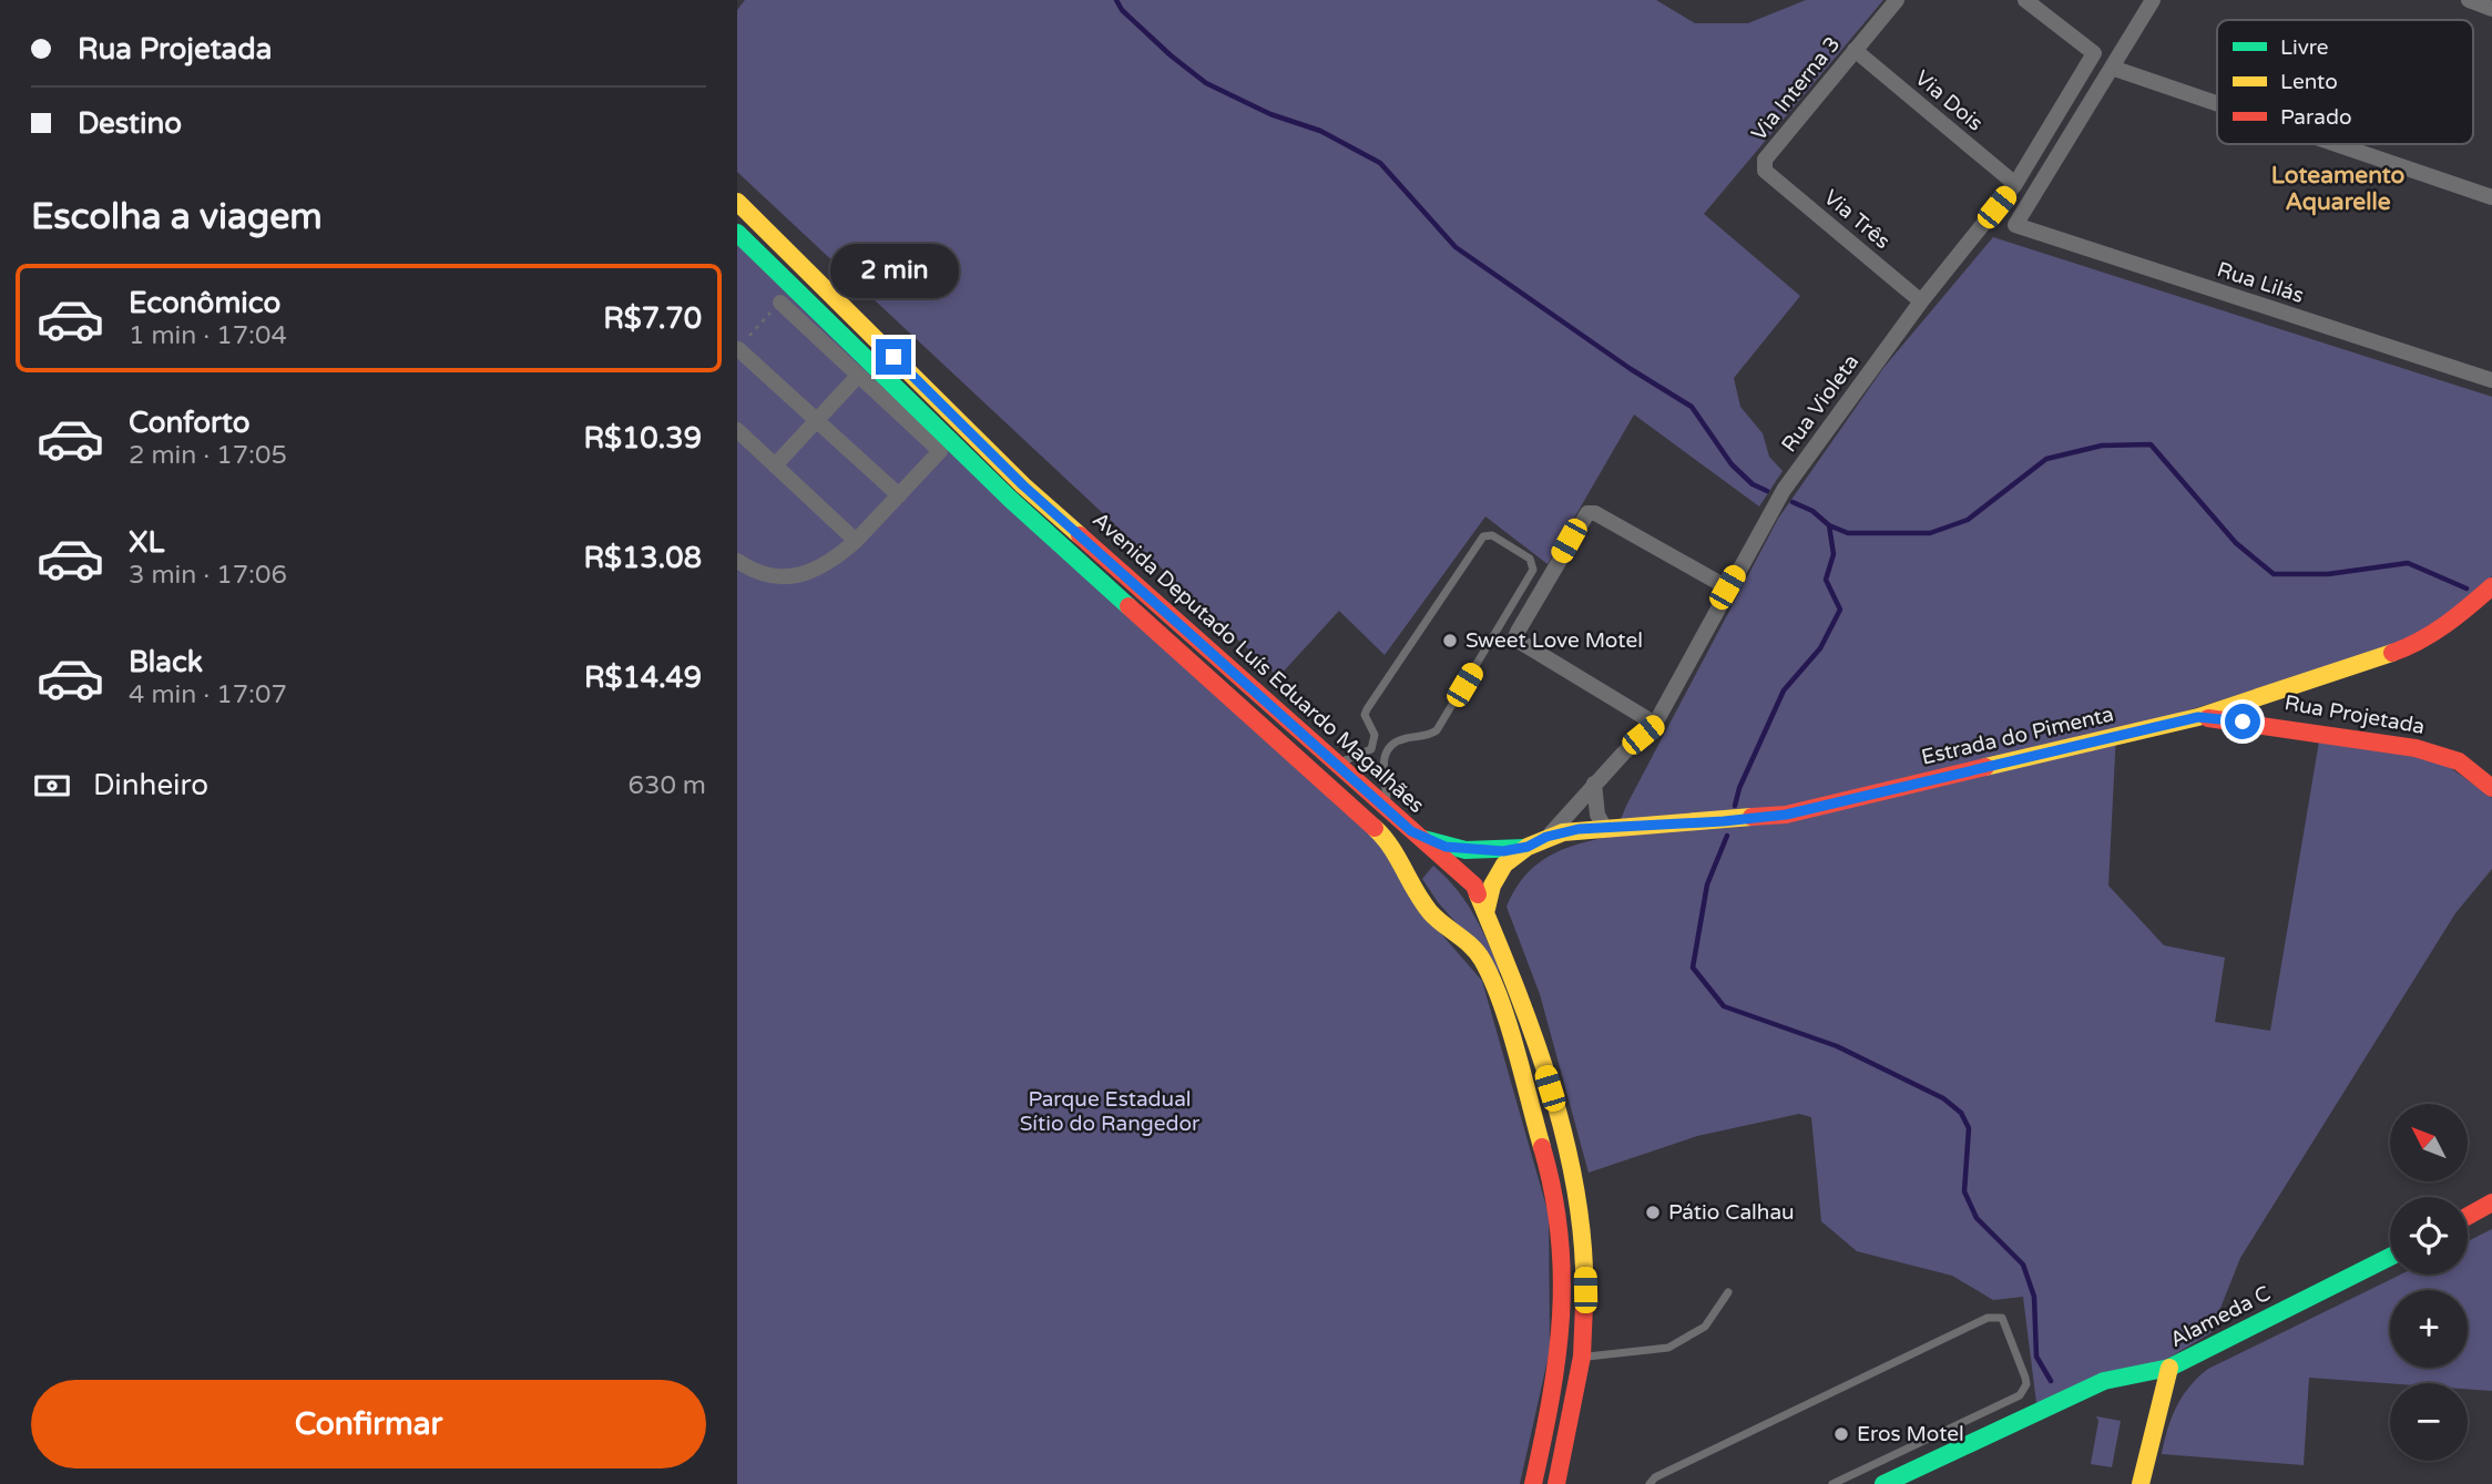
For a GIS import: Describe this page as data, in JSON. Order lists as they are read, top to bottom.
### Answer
{
  "streets": {
    "main road": [
      "Avenida Deputado Luís Eduardo Magalhães",
      "Rua Projetada",
      "Estrada do Pimenta",
      "Alameda C"
    ],
    "street": [
      "Via Interna 3",
      "Via Dois",
      "Via Três",
      "Rua Lilás",
      "Rua Violeta"
    ]
  },
  "crossings": [
    ["Via Interna 3", "Via Dois"],
    ["Via Interna 3", "Via Três"],
    ["Via Dois", "Rua Violeta"],
    ["Via Três", "Rua Violeta"],
    ["Rua Violeta", "Estrada do Pimenta"],
    ["Avenida Deputado Luís Eduardo Magalhães", "Estrada do Pimenta"],
    ["Rua Projetada", "Estrada do Pimenta"]
  ],
  "districts": ["Loteamento Aquarelle"],
  "parks": ["Parque Estadual Sítio do Rangedor"],
  "places": ["Sweet Love Motel", "Pátio Calhau", "Eros Motel"],
  "legend": ["Livre", "Lento", "Parado"],
  "north": "top left",
  "page": {
    "banner": ["Rua Projetada", "Destino"],
    "heading": "Escolha a viagem",
    "bubble": "2 min",
    "list": [
      {
        "name": "Econômico",
        "note": "1 min · 17:04",
        "value": "R$7.70"
      },
      {
        "name": "Conforto",
        "note": "2 min · 17:05",
        "value": "R$10.39"
      },
      {
        "name": "XL",
        "note": "3 min · 17:06",
        "value": "R$13.08"
      },
      {
        "name": "Black",
        "note": "4 min · 17:07",
        "value": "R$14.49"
      }
    ],
    "pay": ["Dinheiro", "630 m"],
    "map_buttons": ["+", "−"],
    "buttons": "Confirmar"
  }
}
